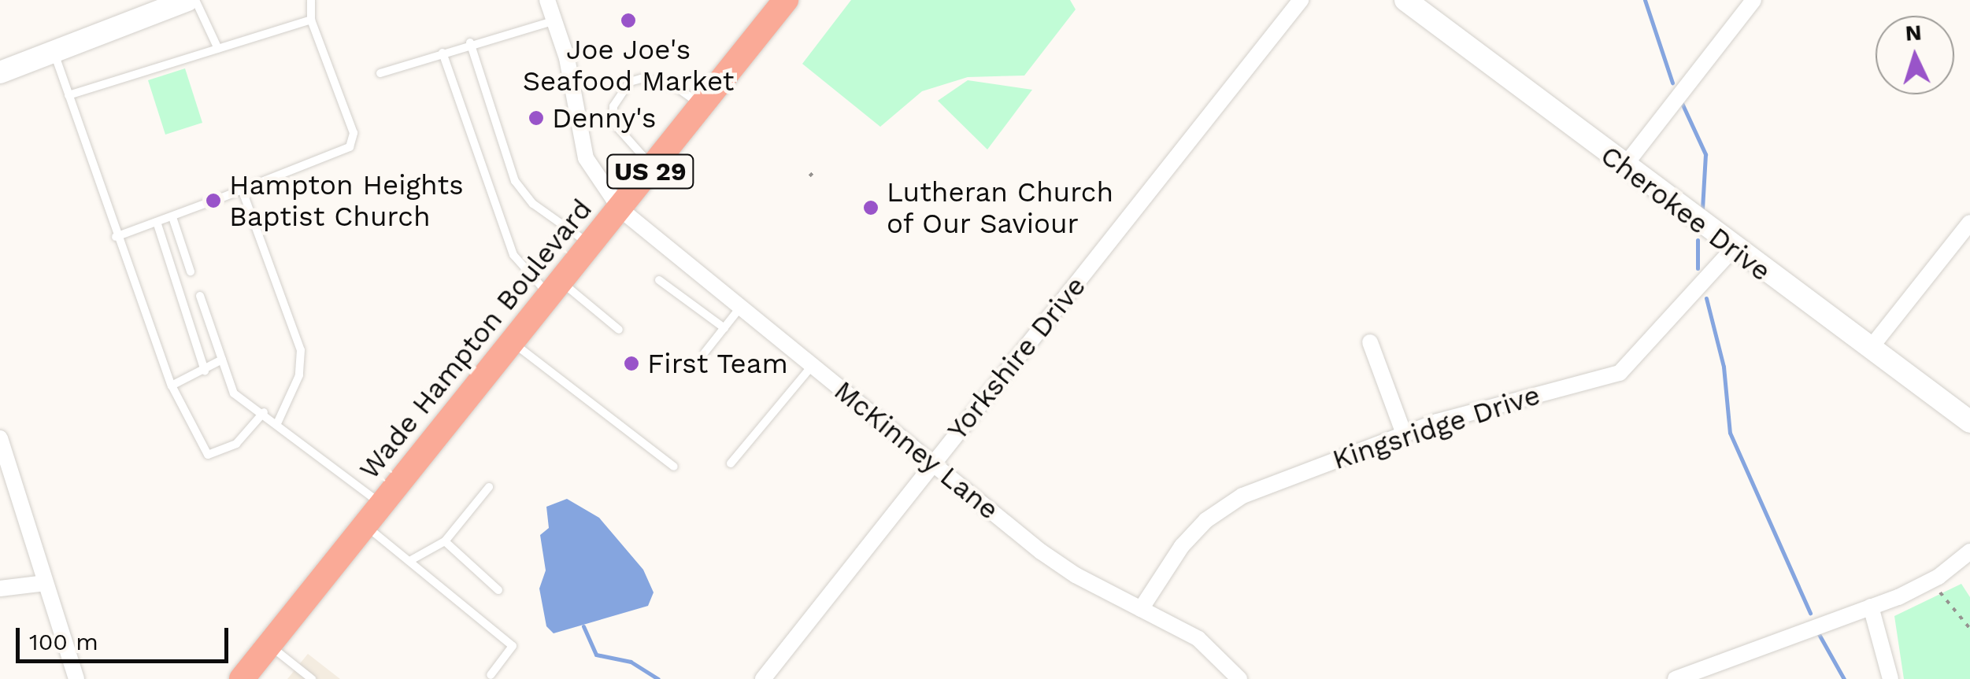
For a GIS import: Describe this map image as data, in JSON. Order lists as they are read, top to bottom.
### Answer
{
  "streets": {
    "main road": ["US 29", "Wade Hampton Boulevard"],
    "street": [
      "Cherokee Drive",
      "Yorkshire Drive",
      "Kingsridge Drive",
      "McKinney Lane"
    ]
  },
  "crossings": [
    ["Cherokee Drive", "Kingsridge Drive"],
    ["Wade Hampton Boulevard", "McKinney Lane"],
    ["Yorkshire Drive", "McKinney Lane"],
    ["Kingsridge Drive", "McKinney Lane"]
  ],
  "places": [
    "Joe Joe's Seafood Market",
    "Denny's",
    "Hampton Heights Baptist Church",
    "Lutheran Church of Our Saviour",
    "First Team"
  ],
  "scale_bar": "100 m",
  "north": "top"
}
